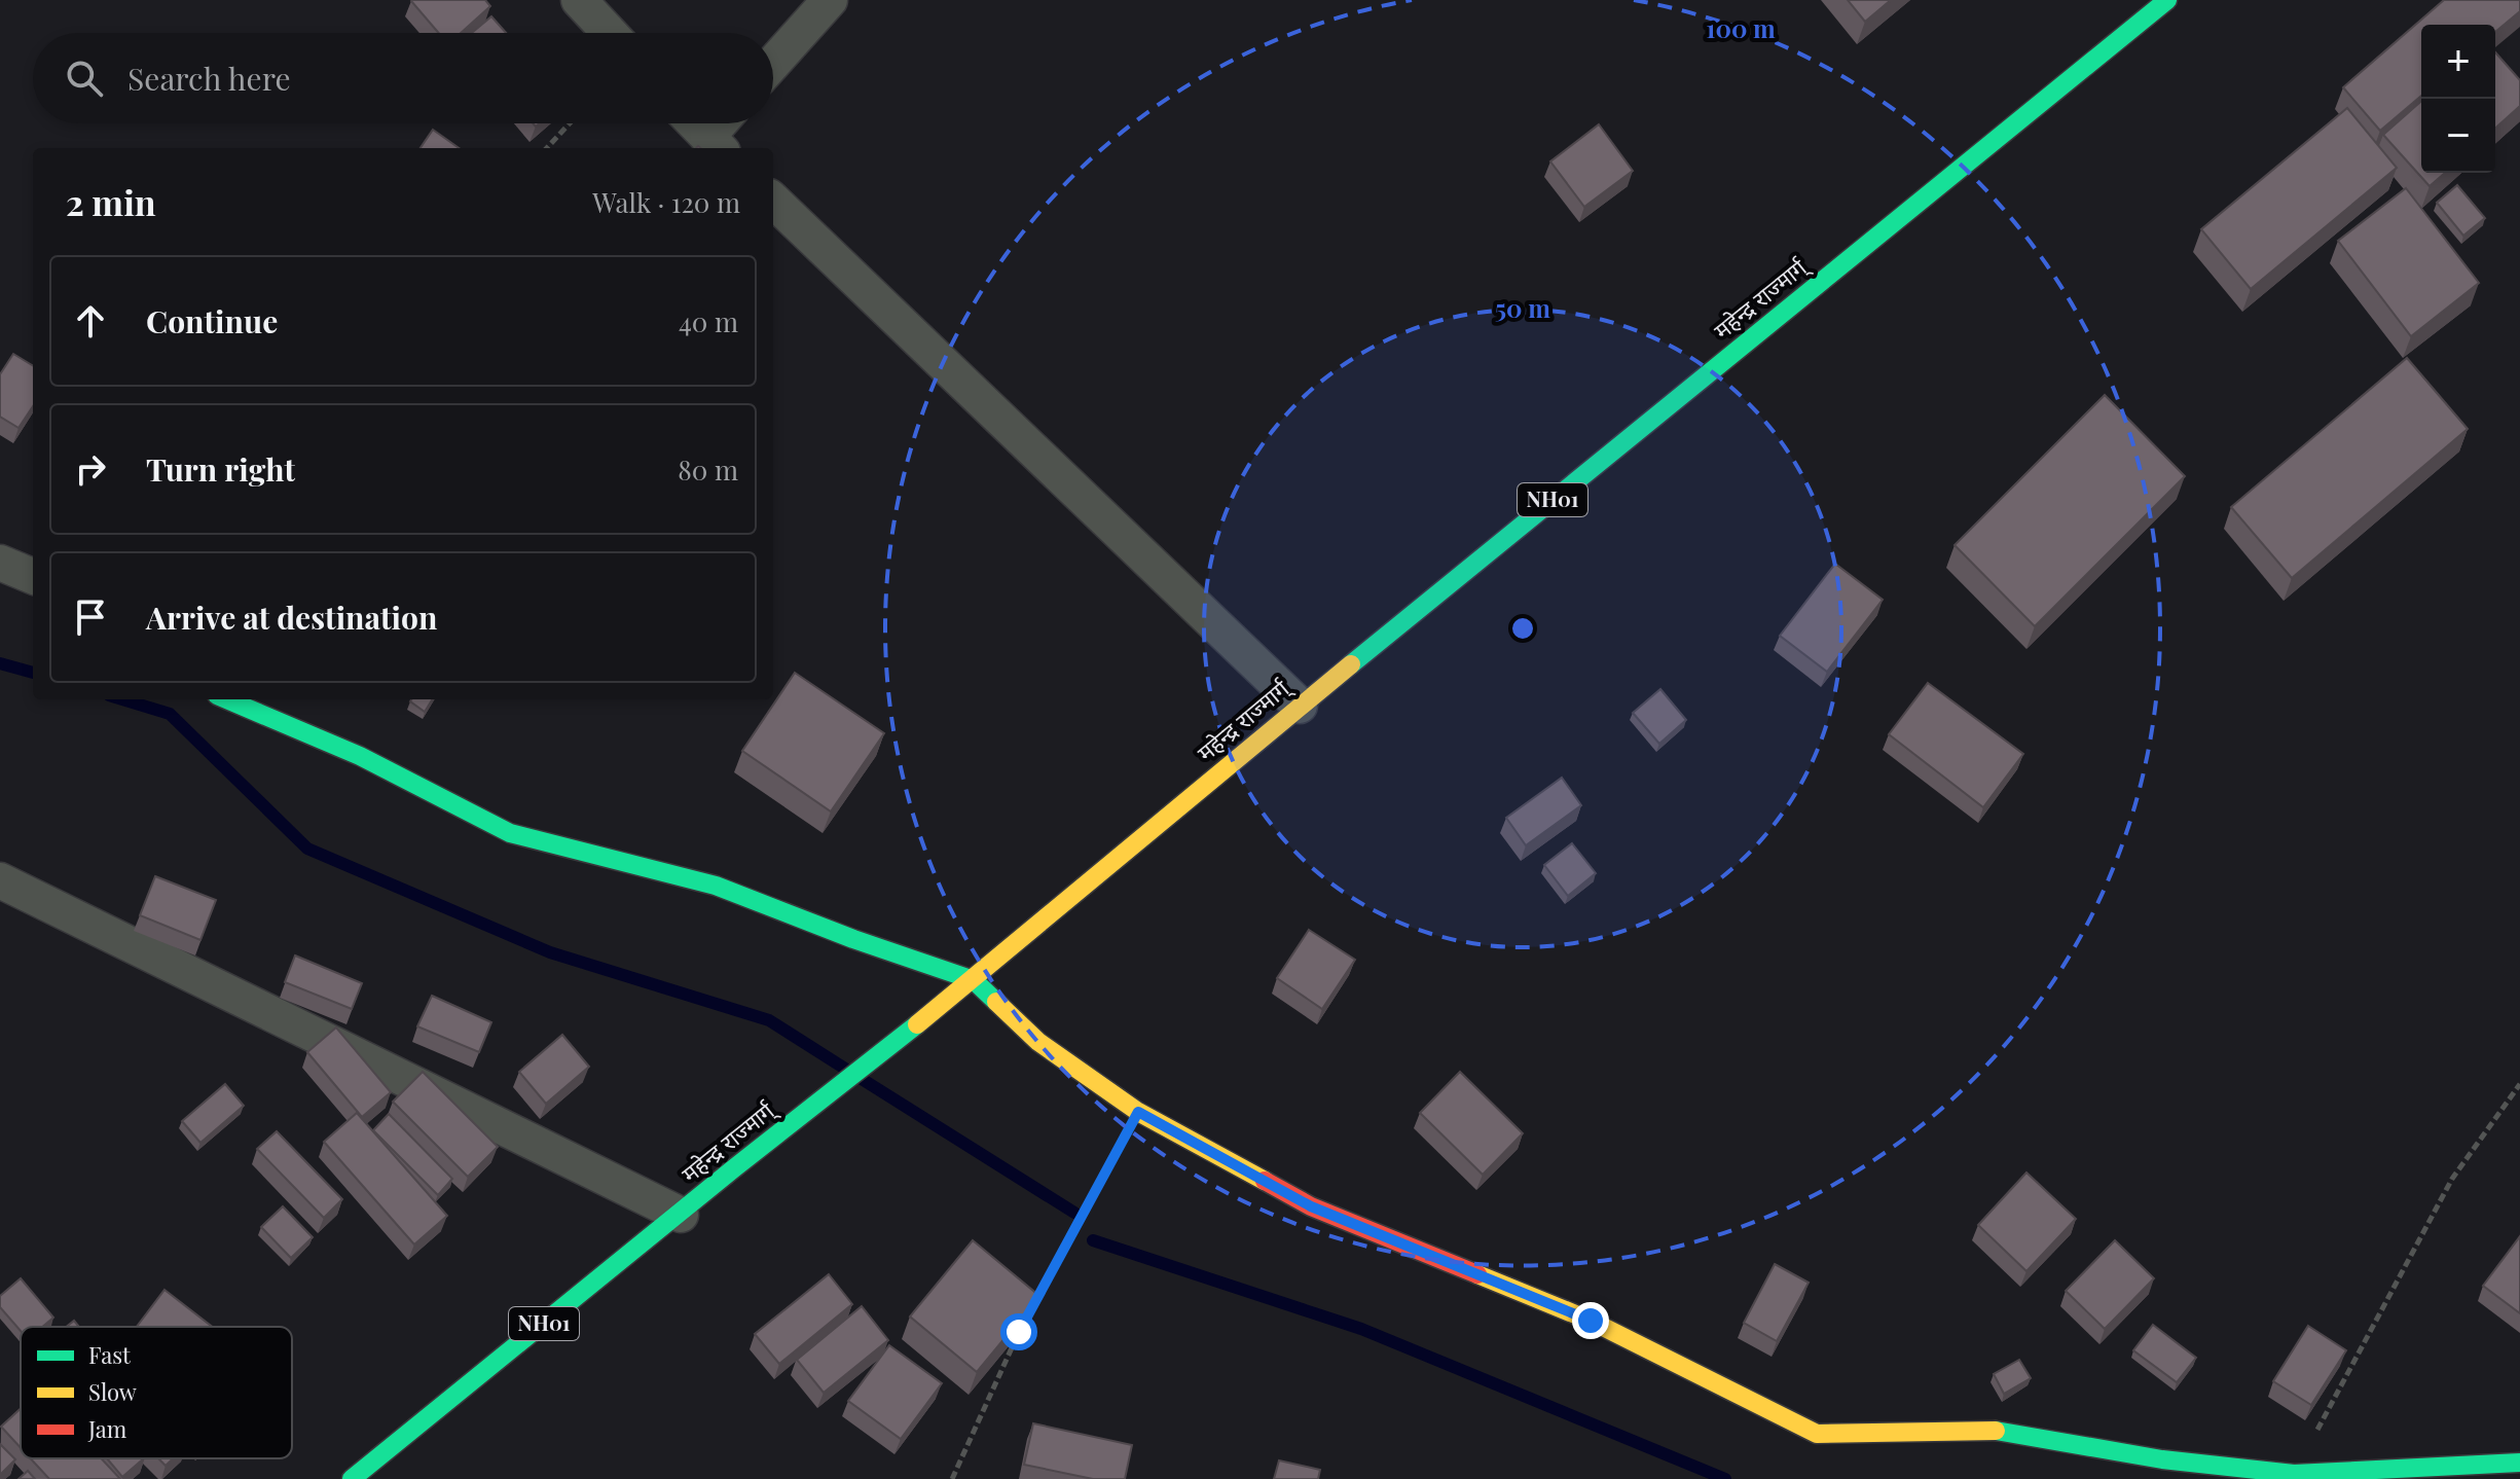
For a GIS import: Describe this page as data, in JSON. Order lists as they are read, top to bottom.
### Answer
{
  "streets": {
    "main road": ["महेन्द्र राज्मार्ग्", "NH01"]
  },
  "legend": ["Fast", "Slow", "Jam"],
  "page": {
    "map_buttons": ["+", "−"],
    "search": "Search here",
    "heading": ["2 min", "Walk · 120 m"],
    "list": [
      ["Continue", "40 m"],
      ["Turn right", "80 m"],
      "Arrive at destination"
    ]
  },
  "rings": ["100 m", "50 m"]
}
